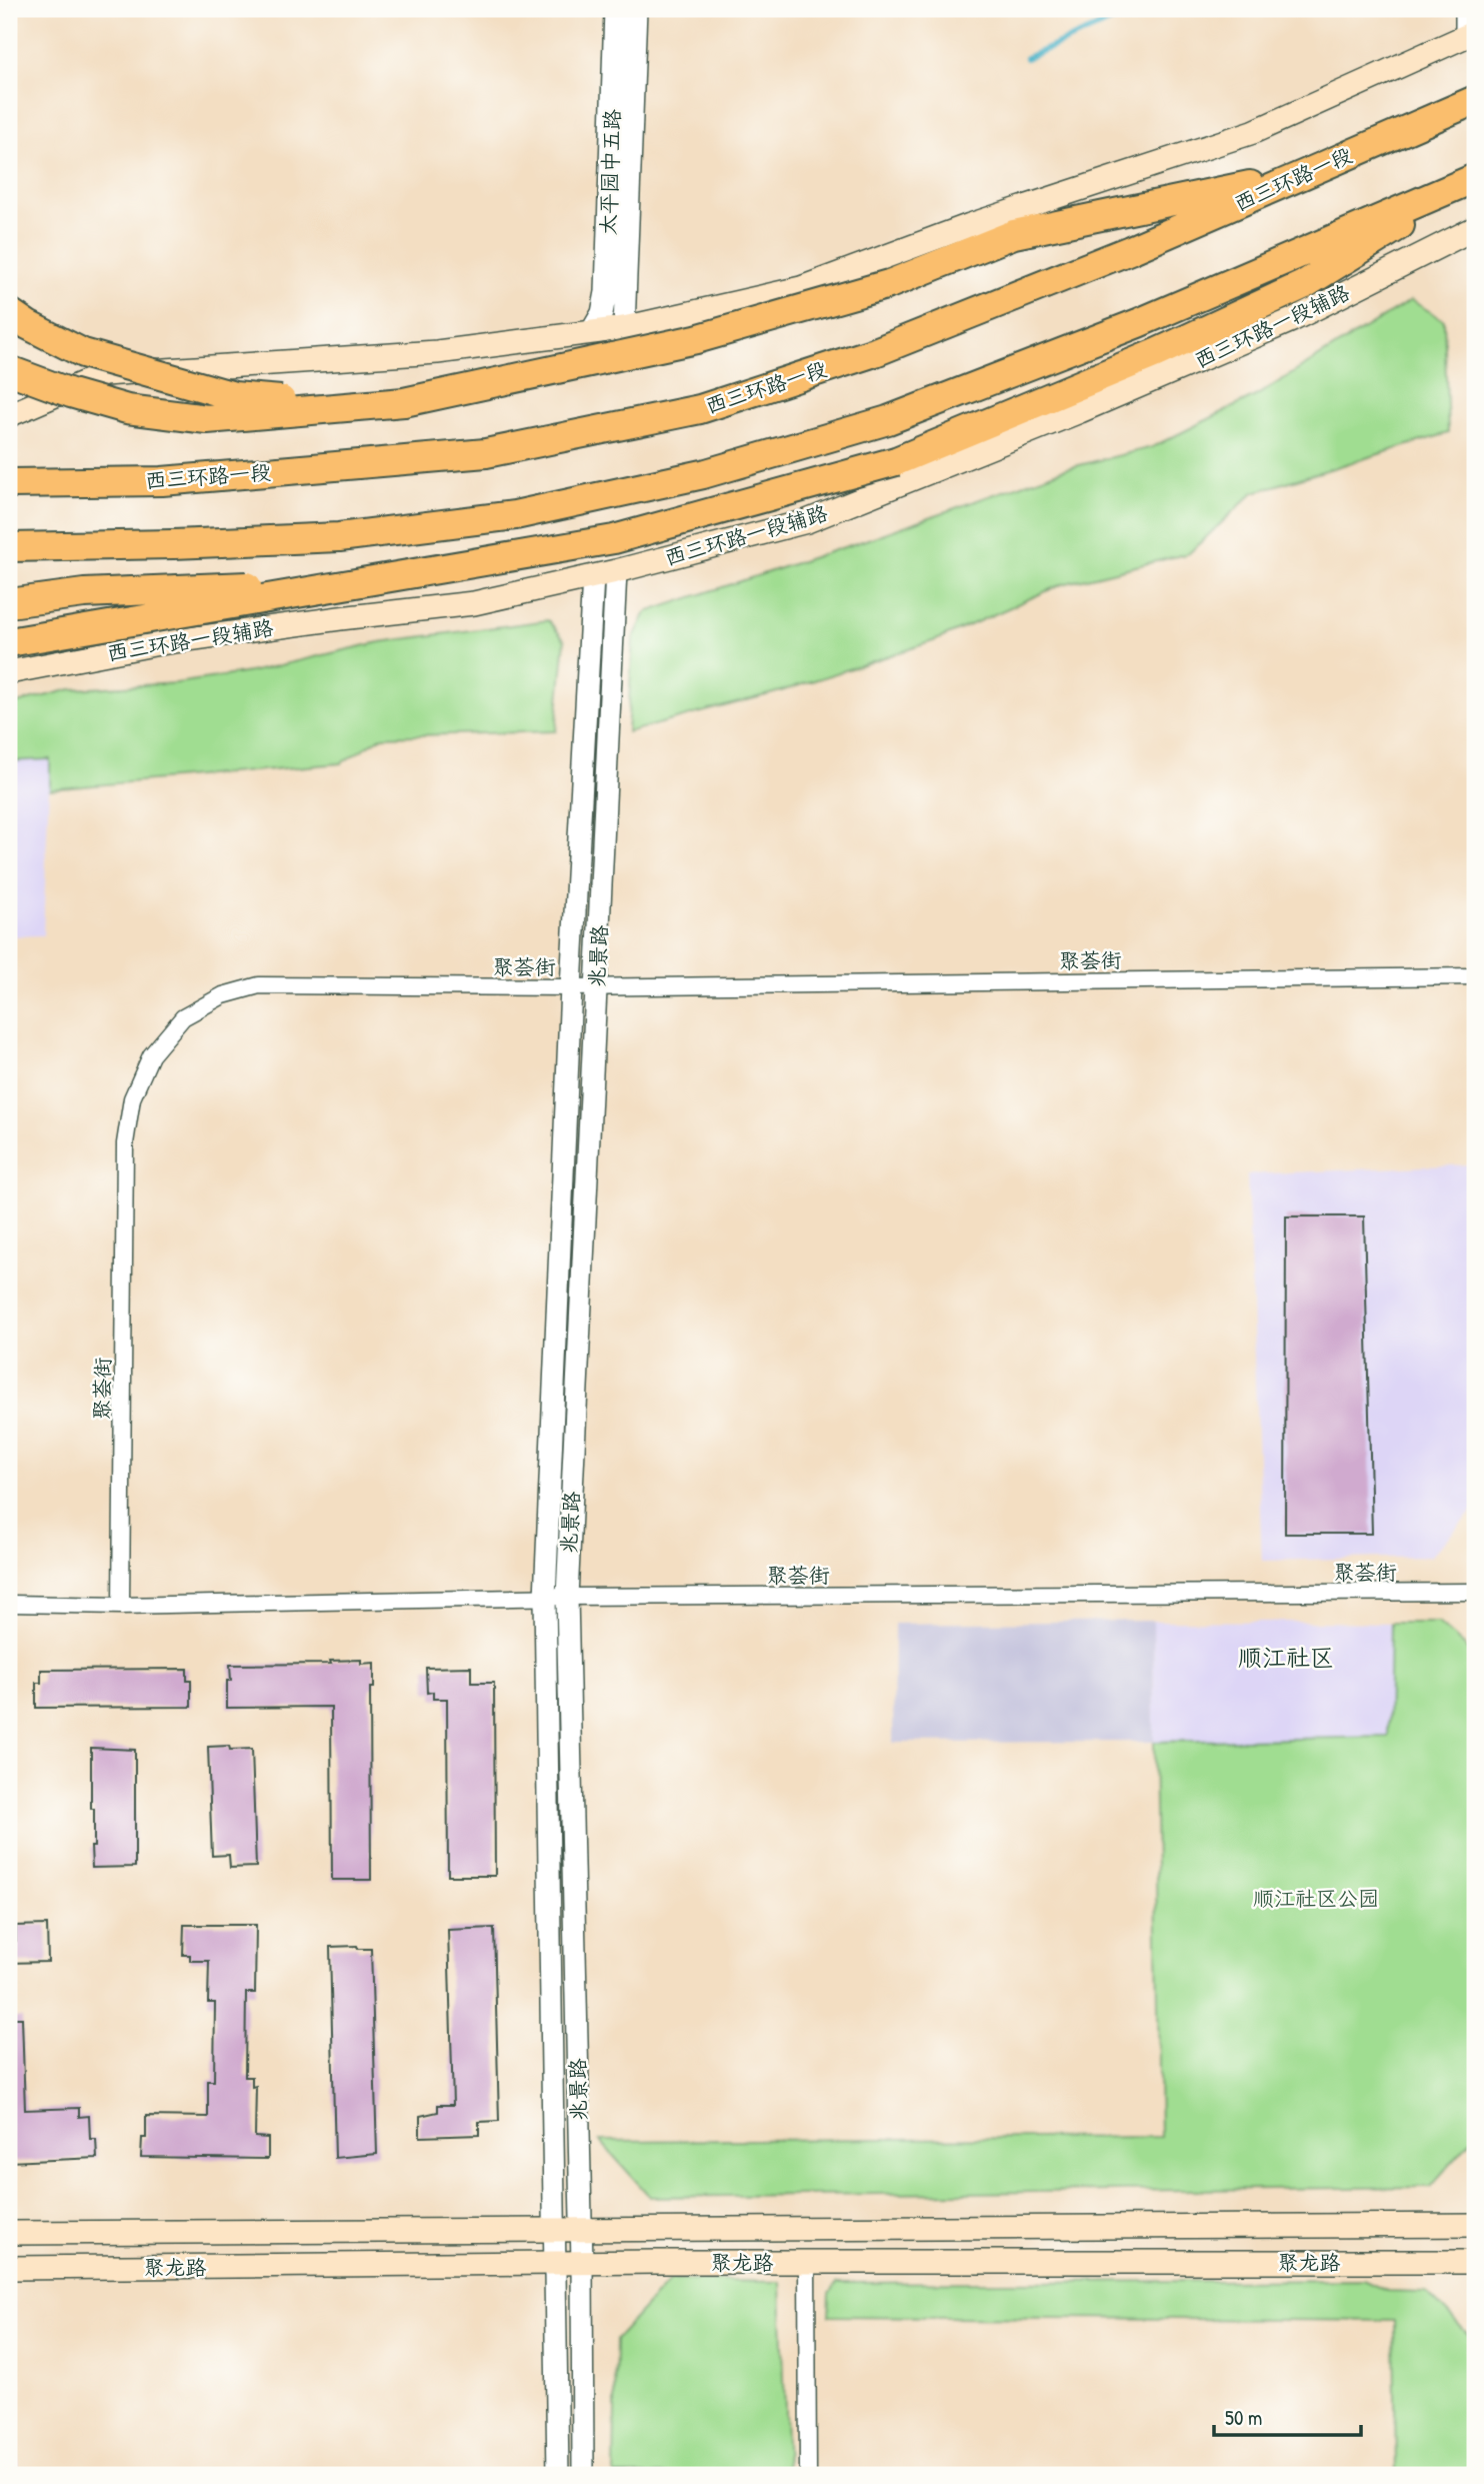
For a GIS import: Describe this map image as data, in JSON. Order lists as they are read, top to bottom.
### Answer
{
  "streets": {
    "highway": ["西三环路一段"],
    "main road": ["西三环路一段辅路", "聚龙路"],
    "street": ["太平园中五路", "兆景路", "聚荟街"]
  },
  "crossings": [
    ["西三环路一段辅路", "兆景路"],
    ["兆景路", "聚荟街"],
    ["兆景路", "聚龙路"]
  ],
  "districts": ["顺江社区"],
  "parks": ["顺江社区公园"],
  "scale_bar": "50 m"
}
